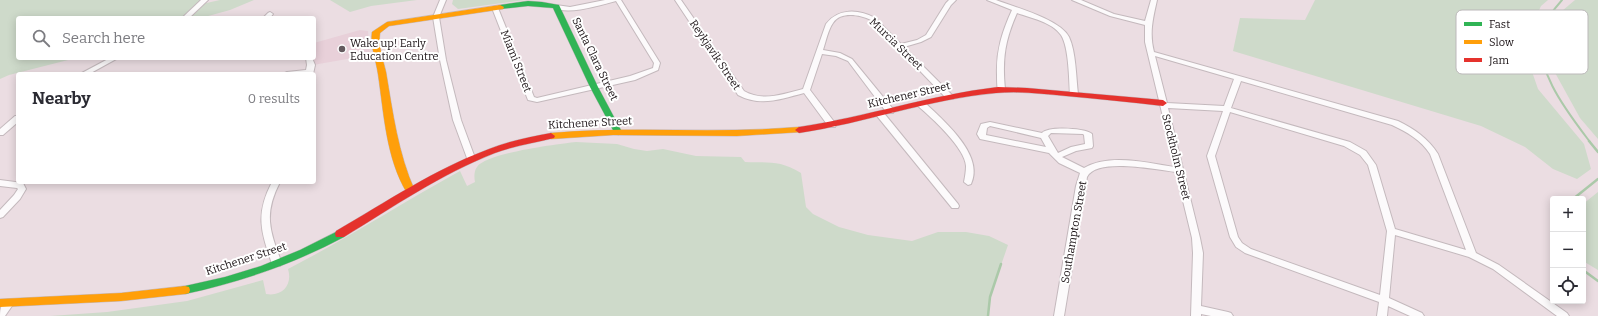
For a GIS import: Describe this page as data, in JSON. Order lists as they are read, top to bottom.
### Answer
{
  "streets": {
    "street": [
      "Murcia Street",
      "Reykjavik Street",
      "Santa Clara Street",
      "Miami Street",
      "Kitchener Street",
      "Stockholm Street",
      "Southampton Street"
    ]
  },
  "crossings": [
    ["Murcia Street", "Reykjavik Street"],
    ["Murcia Street", "Kitchener Street"],
    ["Santa Clara Street", "Miami Street"],
    ["Santa Clara Street", "Kitchener Street"],
    ["Kitchener Street", "Stockholm Street"],
    ["Stockholm Street", "Southampton Street"]
  ],
  "places": ["Wake up! Early Education Centre"],
  "legend": ["Fast", "Slow", "Jam"],
  "page": {
    "search": "Search here",
    "heading": ["Nearby", "0 results"],
    "map_buttons": ["+", "−"]
  }
}
